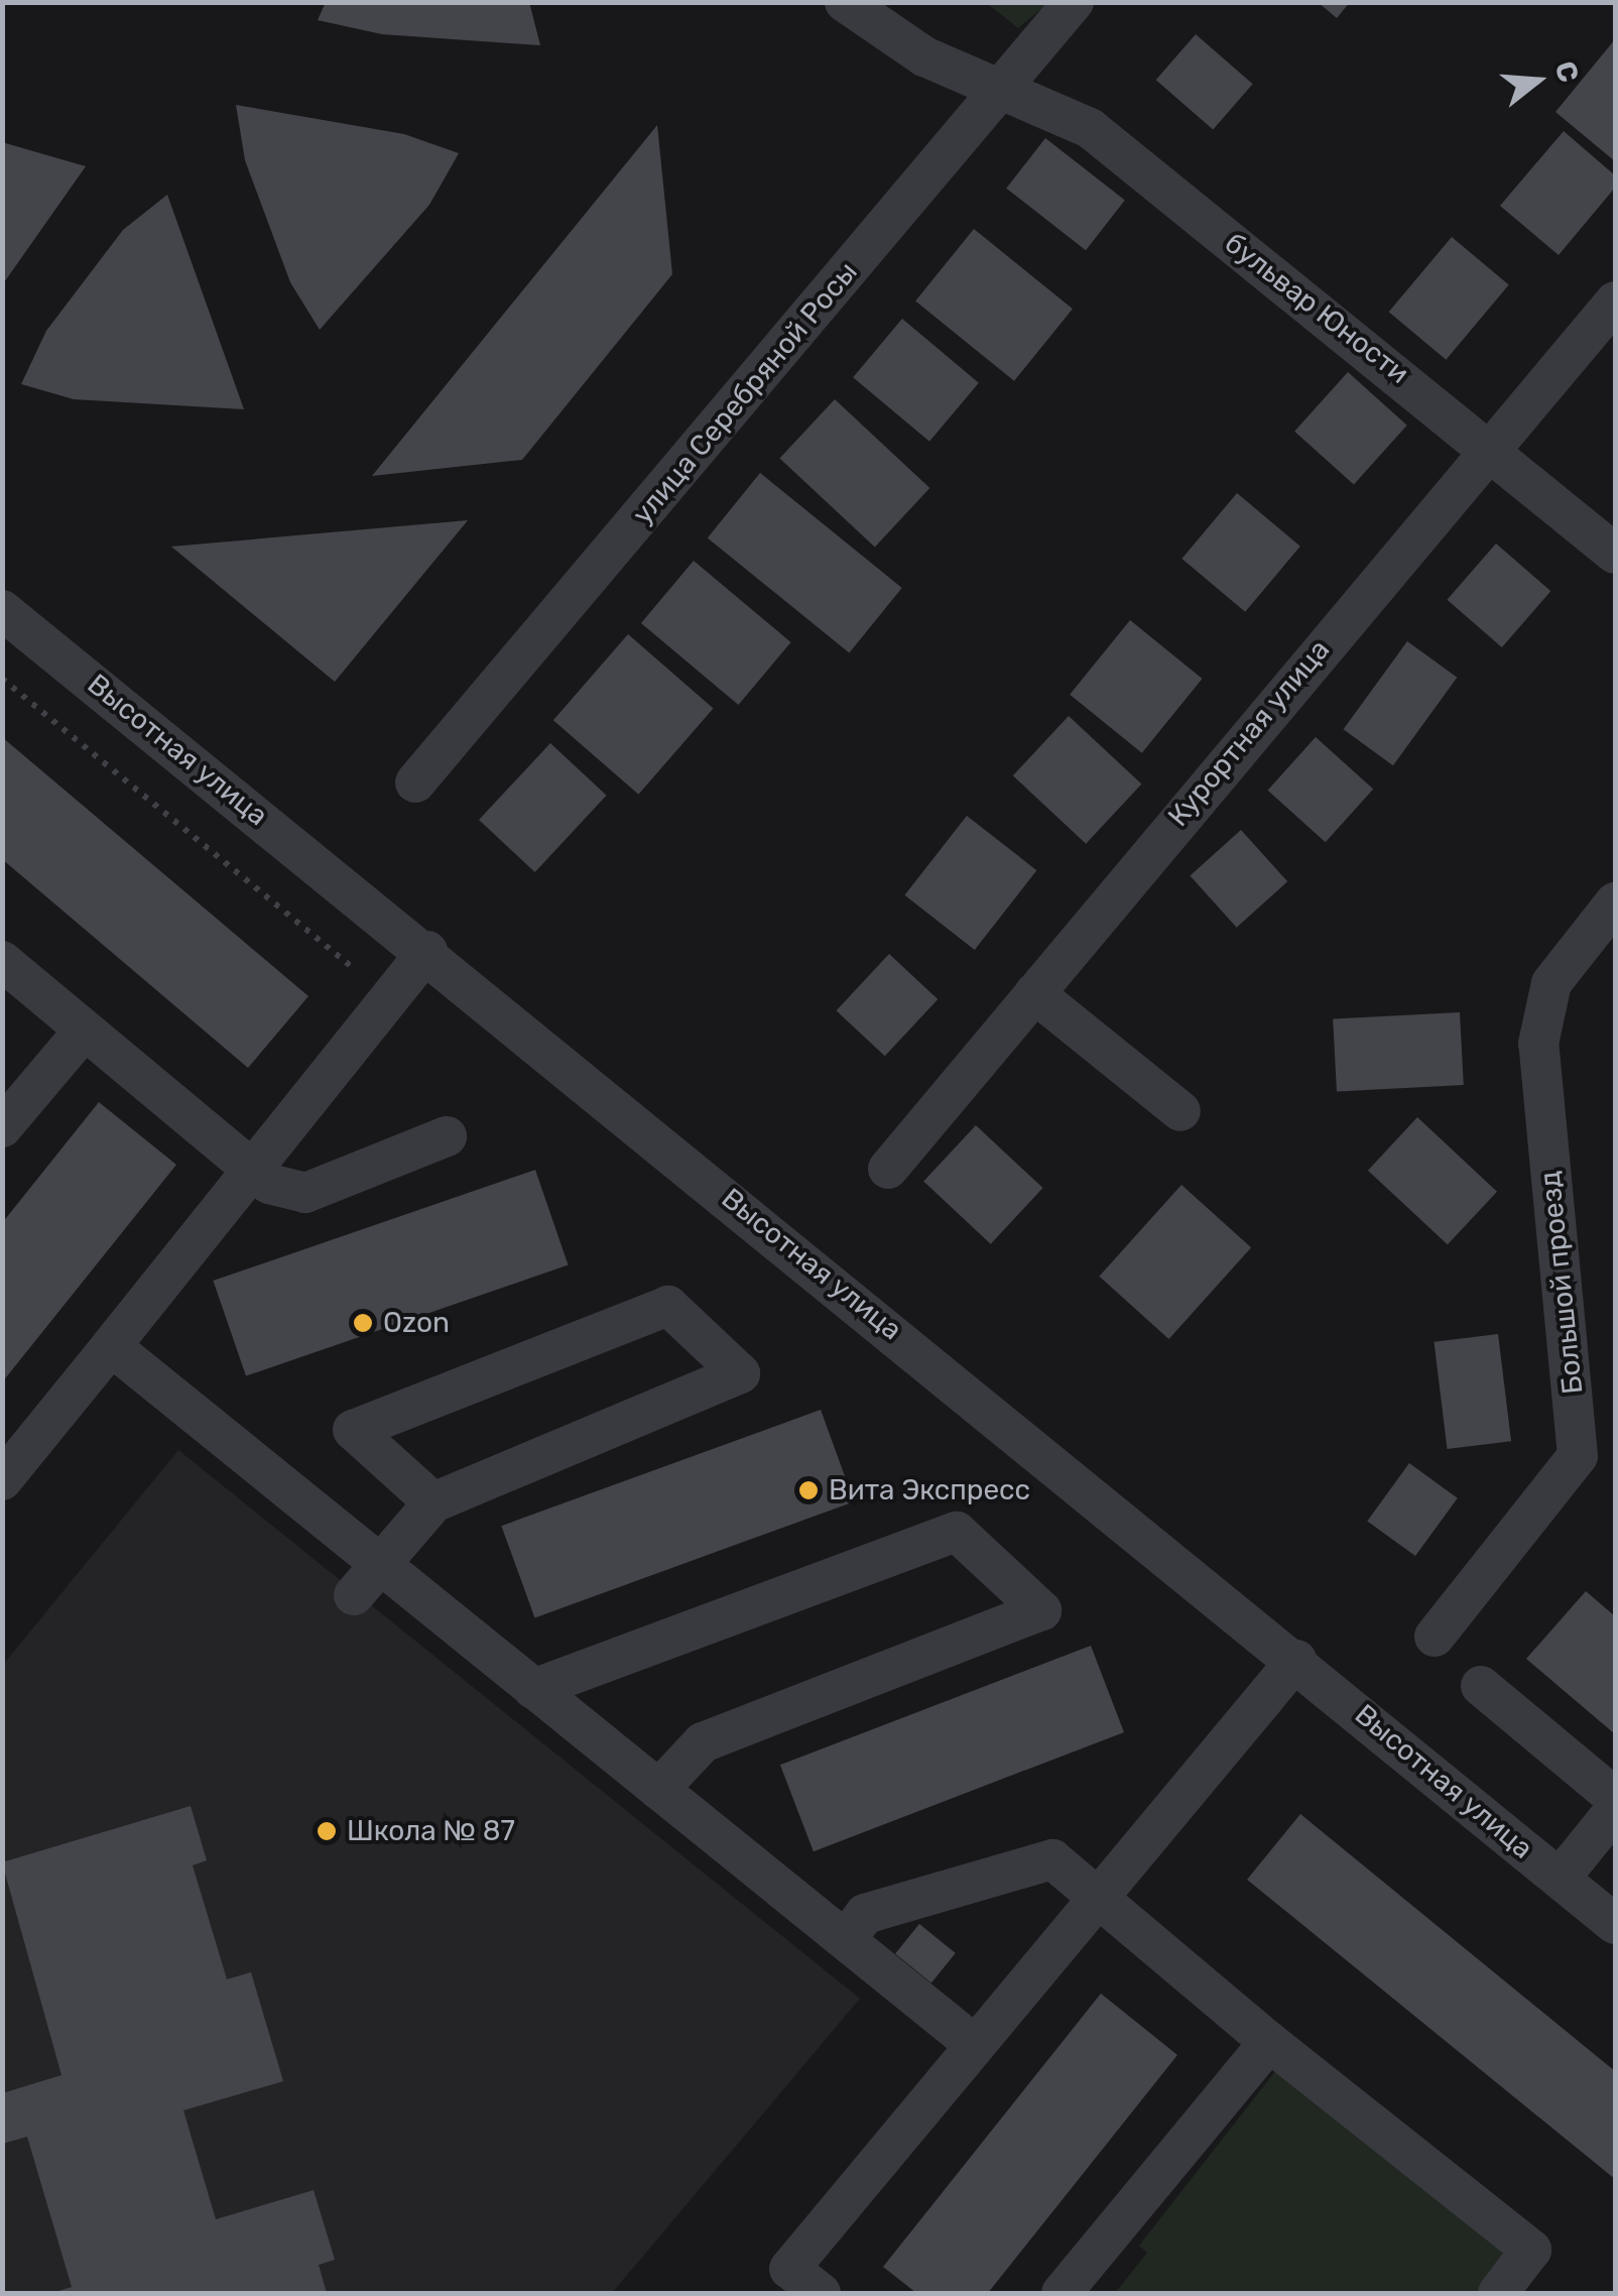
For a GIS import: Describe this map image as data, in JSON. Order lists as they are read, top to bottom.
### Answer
{
  "streets": {
    "street": [
      "бульвар Юности",
      "улица Серебряной Росы",
      "Курортная улица",
      "Высотная улица",
      "Большой проезд"
    ]
  },
  "crossings": [
    ["бульвар Юности", "улица Серебряной Росы"],
    ["бульвар Юности", "Курортная улица"]
  ],
  "places": ["Ozon", "Вита Экспресс", "Школа № 87"],
  "north": "right"
}
